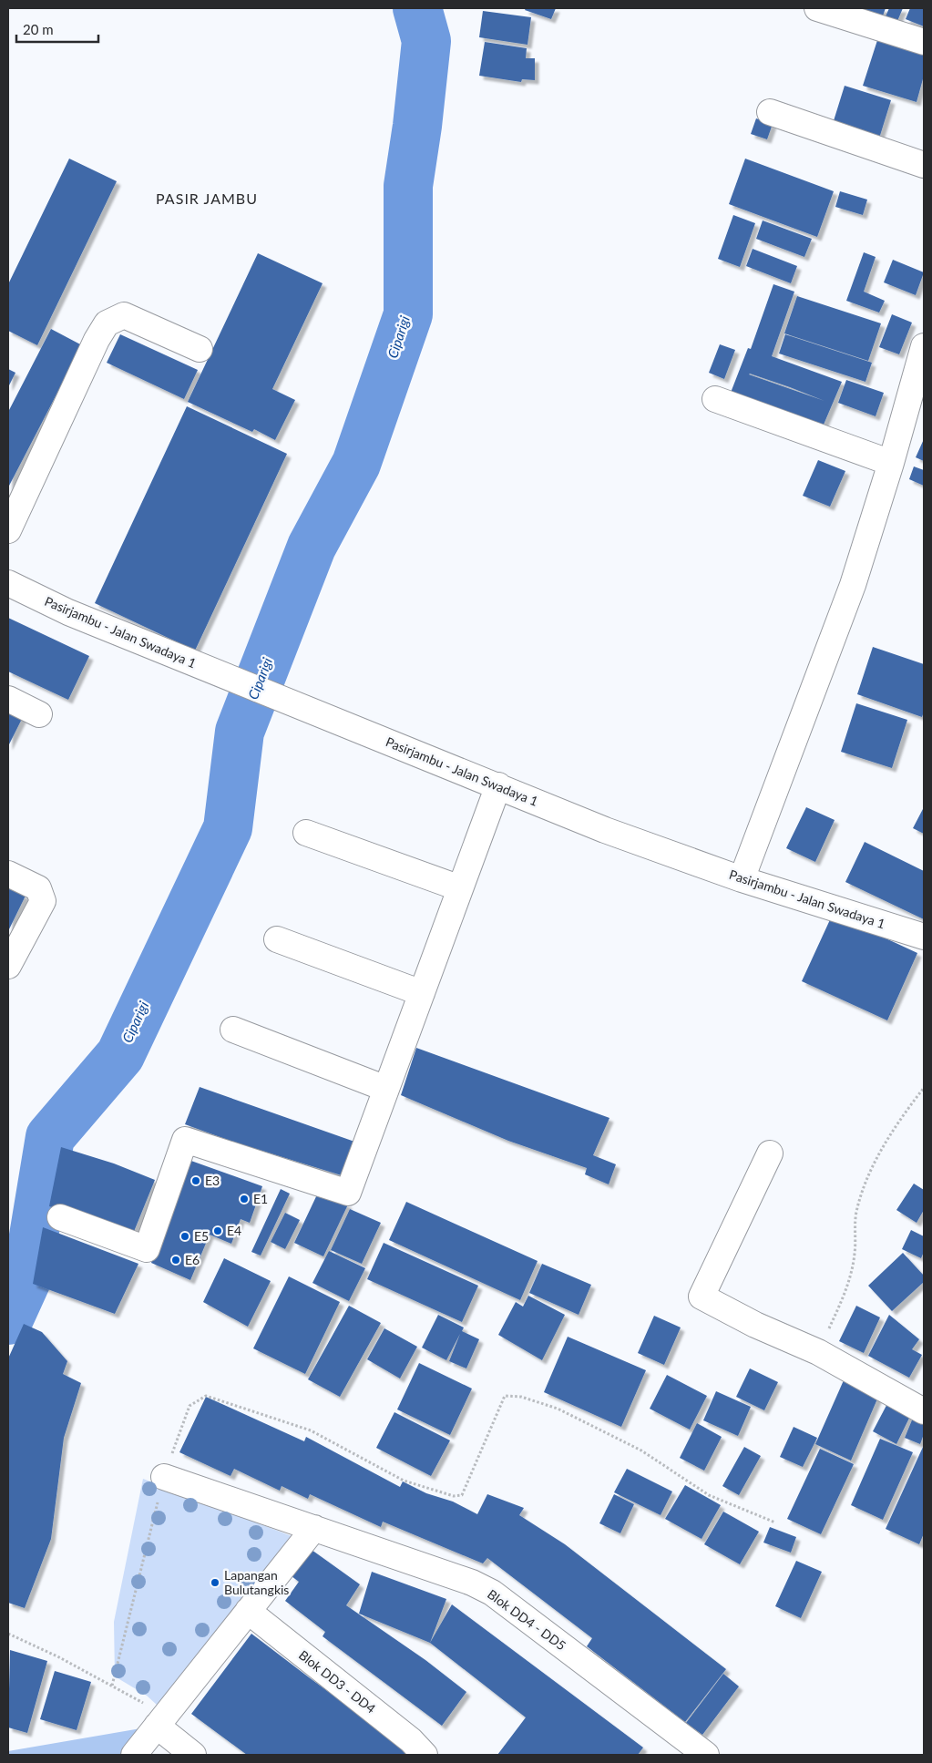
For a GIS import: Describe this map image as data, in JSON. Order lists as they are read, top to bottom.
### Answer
{
  "streets": {
    "street": ["Pasirjambu - Jalan Swadaya 1", "Blok DD4 - DD5", "Blok DD3 - DD4"]
  },
  "districts": ["PASIR JAMBU"],
  "water": ["Ciparigi"],
  "places": [
    "E3",
    "E1",
    "E4",
    "E5",
    "E6",
    "Lapangan Bulutangkis"
  ],
  "scale_bar": "20 m"
}
